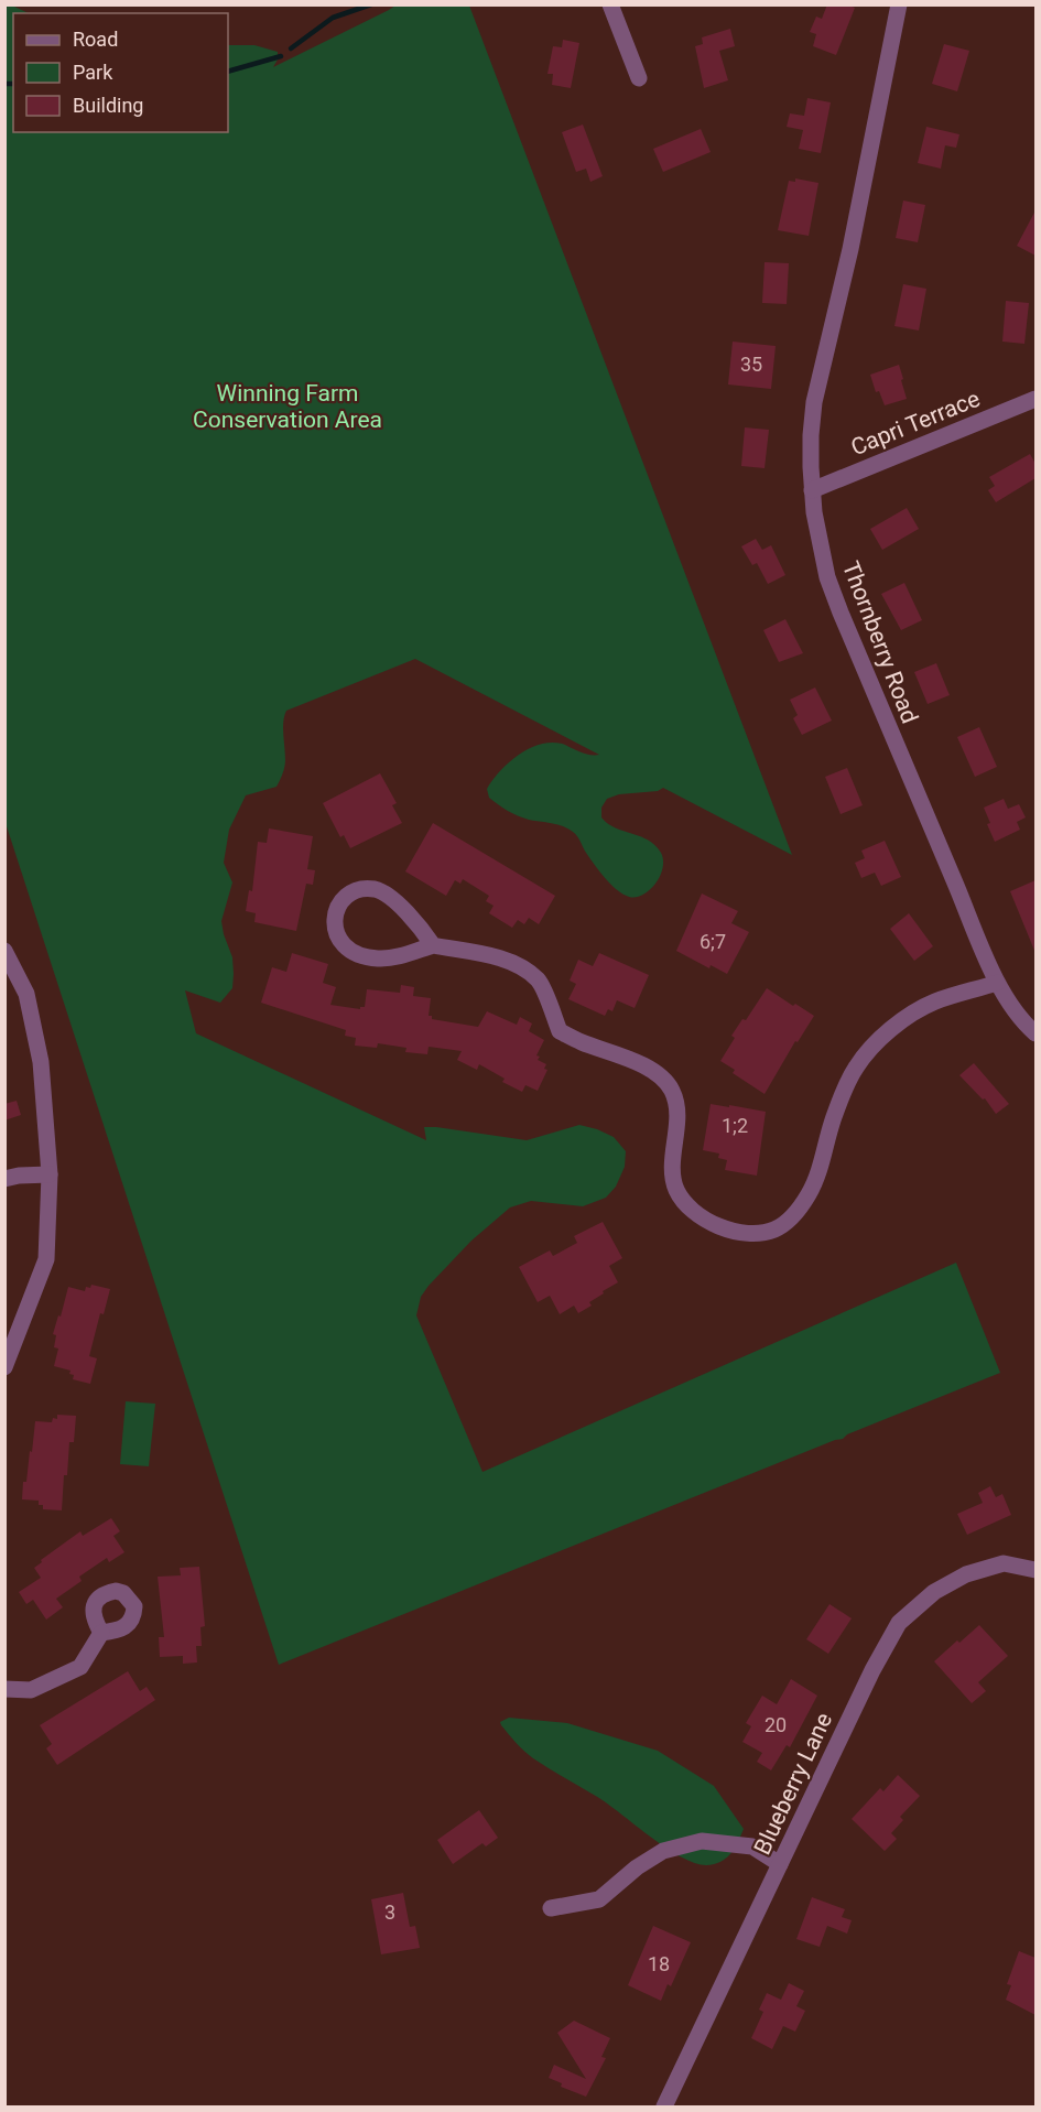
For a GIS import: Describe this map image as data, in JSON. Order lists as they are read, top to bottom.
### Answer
{
  "streets": {
    "street": ["Capri Terrace", "Thornberry Road", "Blueberry Lane"]
  },
  "crossings": [
    ["Capri Terrace", "Thornberry Road"]
  ],
  "parks": ["Winning Farm Conservation Area"],
  "house_numbers": [
    "35",
    "6;7",
    "1;2",
    "20",
    "3",
    "18"
  ],
  "legend": ["Road", "Park", "Building"]
}
